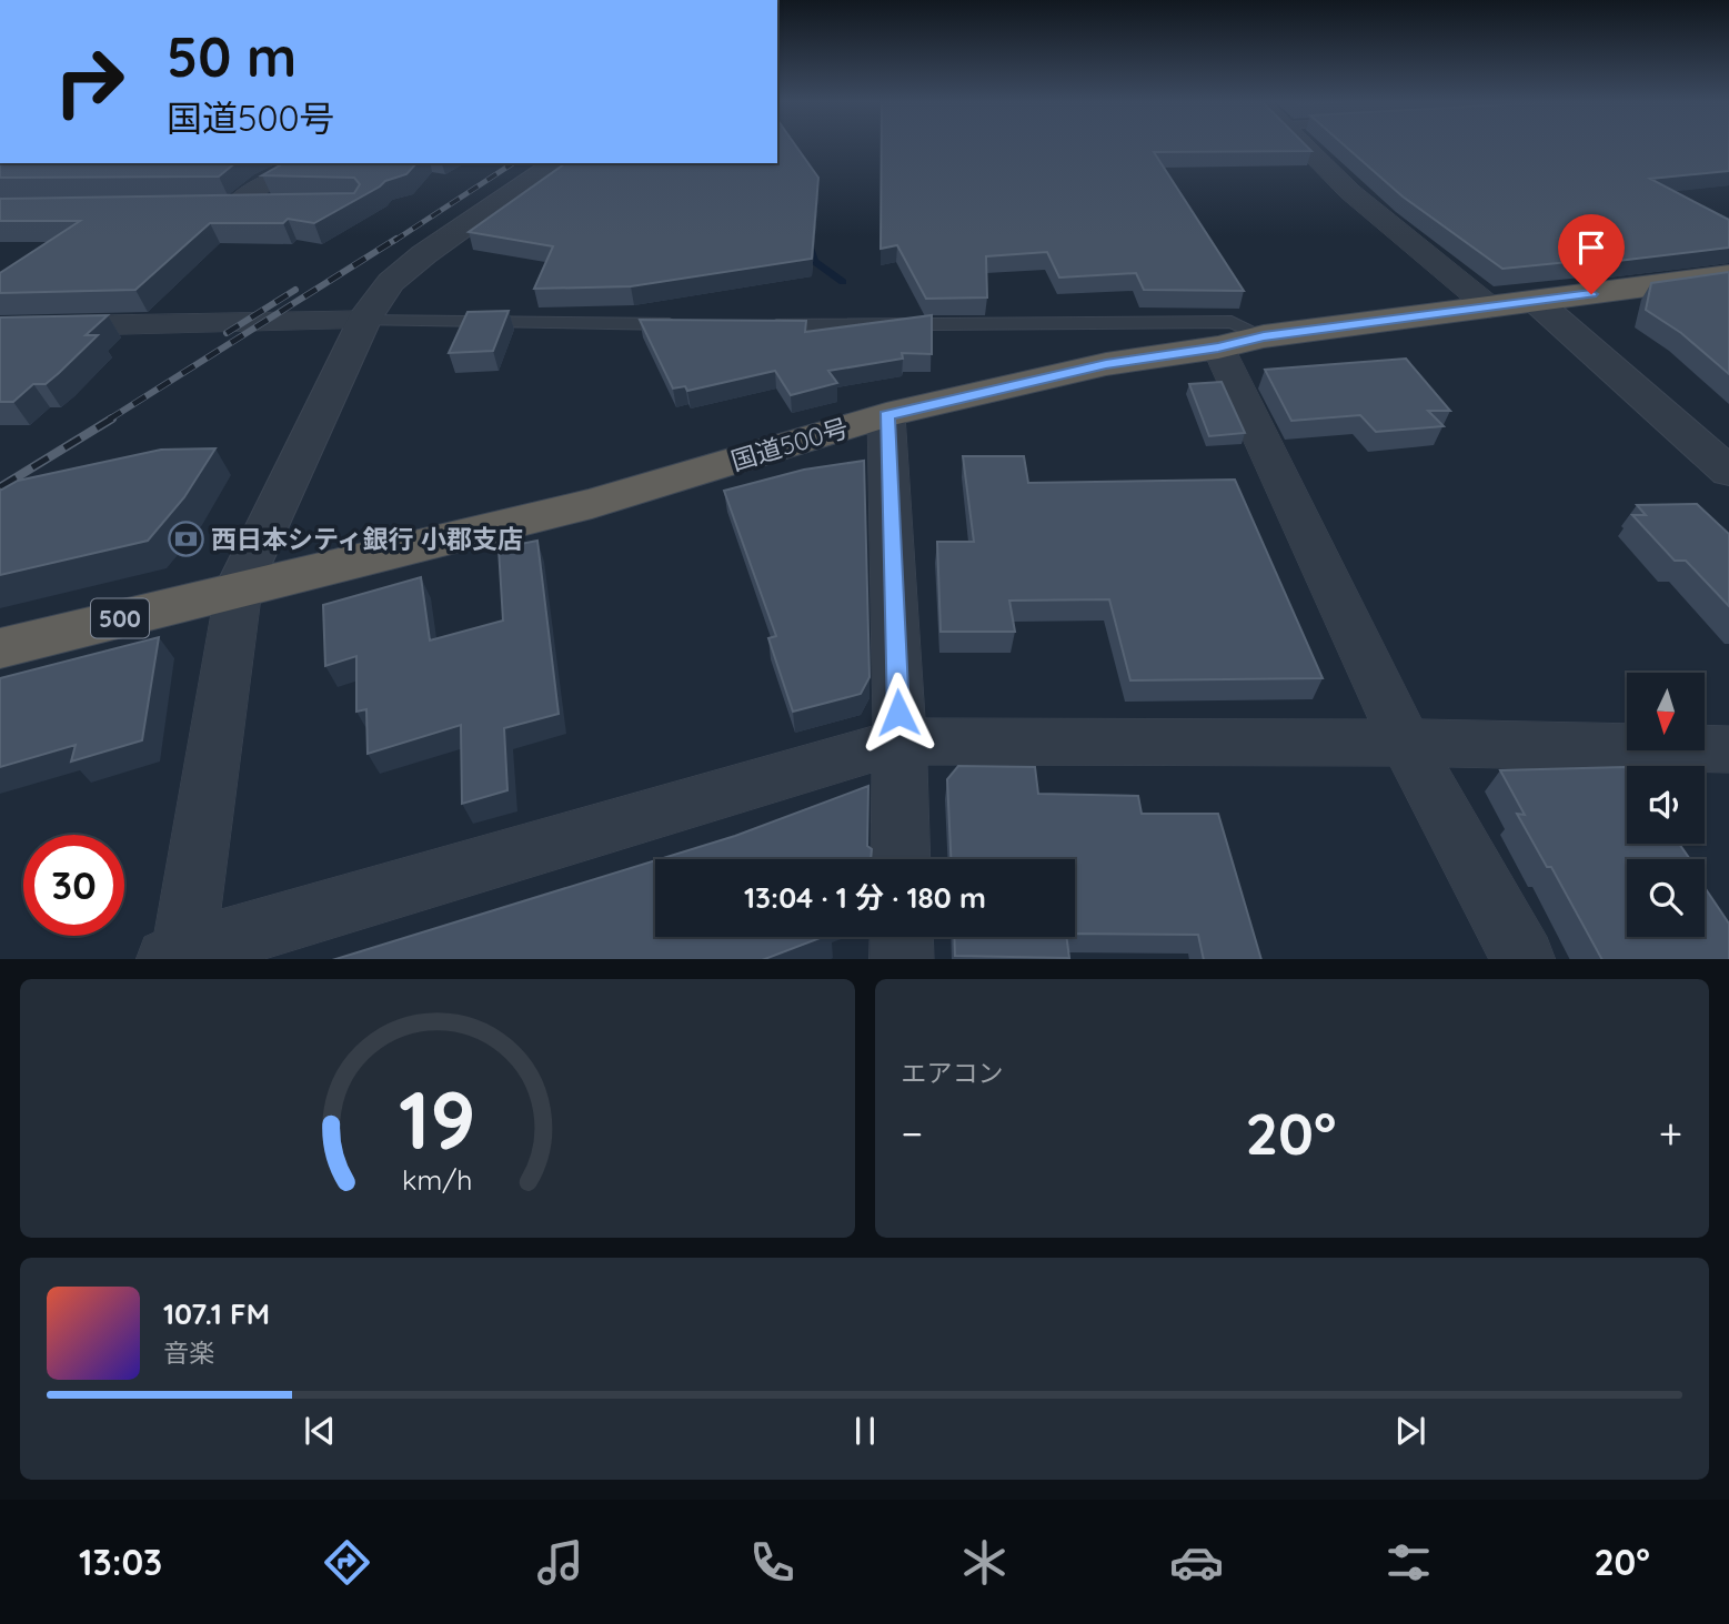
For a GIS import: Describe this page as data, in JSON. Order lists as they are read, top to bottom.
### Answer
{
  "streets": {
    "highway": ["国道500号", "500"]
  },
  "places": {
    "bank": ["西日本シティ銀行 小郡支店"]
  },
  "north": "bottom",
  "page": {
    "turn": ["50 m", "国道500号"],
    "limit": "30",
    "trip": "13:04 · 1 分 · 180 m",
    "tile": "エアコン",
    "heat": ["−", "20°", "+"],
    "song": ["107.1 FM", "音楽"],
    "tabs": ["13:03", "20°"],
    "gauge": ["19", "km/h"]
  }
}
